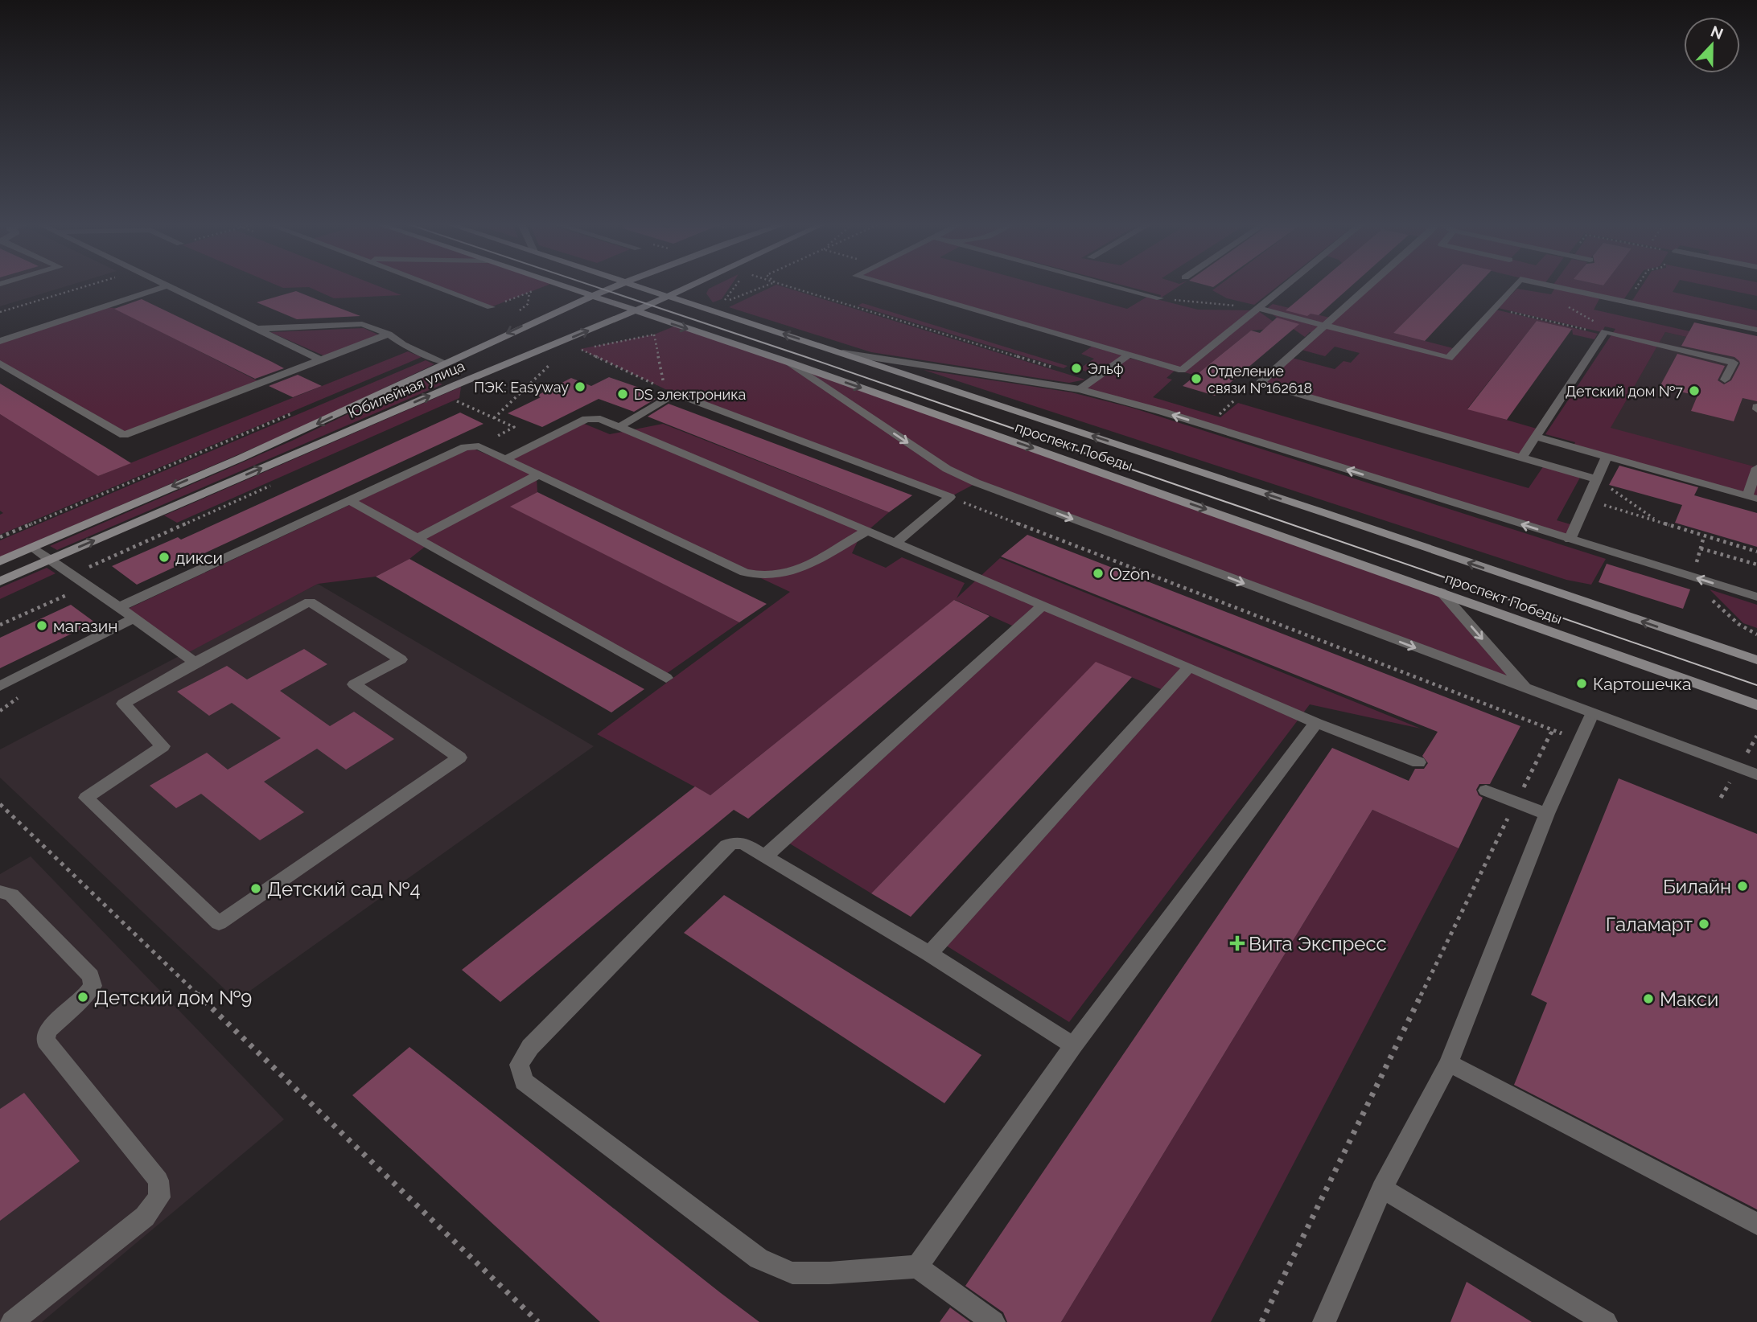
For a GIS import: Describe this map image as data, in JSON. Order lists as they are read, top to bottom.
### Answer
{
  "streets": {
    "main road": ["Юбилейная улица", "проспект Победы"]
  },
  "crossings": [
    ["Юбилейная улица", "проспект Победы"]
  ],
  "places": {
    "other": [
      "Эльф",
      "Отделение связи №162618",
      "ПЭК: Easyway",
      "Детский дом №7",
      "DS электроника",
      "дикси",
      "Ozon",
      "магазин",
      "Картошечка",
      "Билайн",
      "Детский сад №4",
      "Галамарт",
      "Детский дом №9",
      "Макси"
    ],
    "health": ["Вита Экспресс"]
  },
  "north": "top"
}
